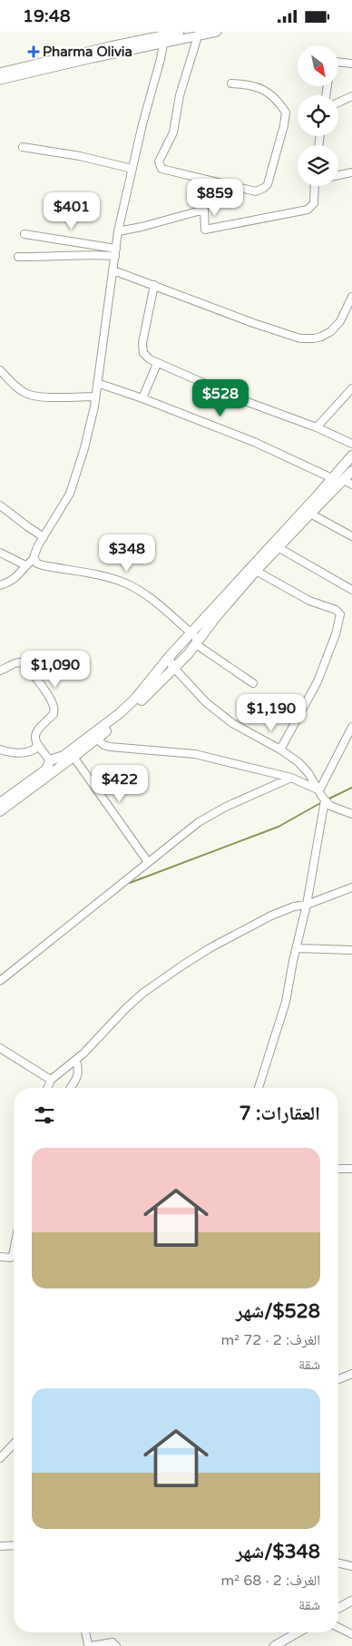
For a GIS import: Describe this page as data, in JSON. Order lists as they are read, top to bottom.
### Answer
{
  "places": {
    "health": ["Pharma Olivia"]
  },
  "north": "bottom right",
  "page": {
    "status": "19:48",
    "price": [
      "$859",
      "$401",
      "$528",
      "$348",
      "$1,090",
      "$1,190",
      "$422"
    ],
    "heading": "العقارات: 7",
    "list": [
      {
        "name": "$528/شهر",
        "note": "الغرف: 2 · 72 m² · شقة"
      },
      {
        "name": "$348/شهر",
        "note": "الغرف: 2 · 68 m² · شقة"
      }
    ]
  }
}
